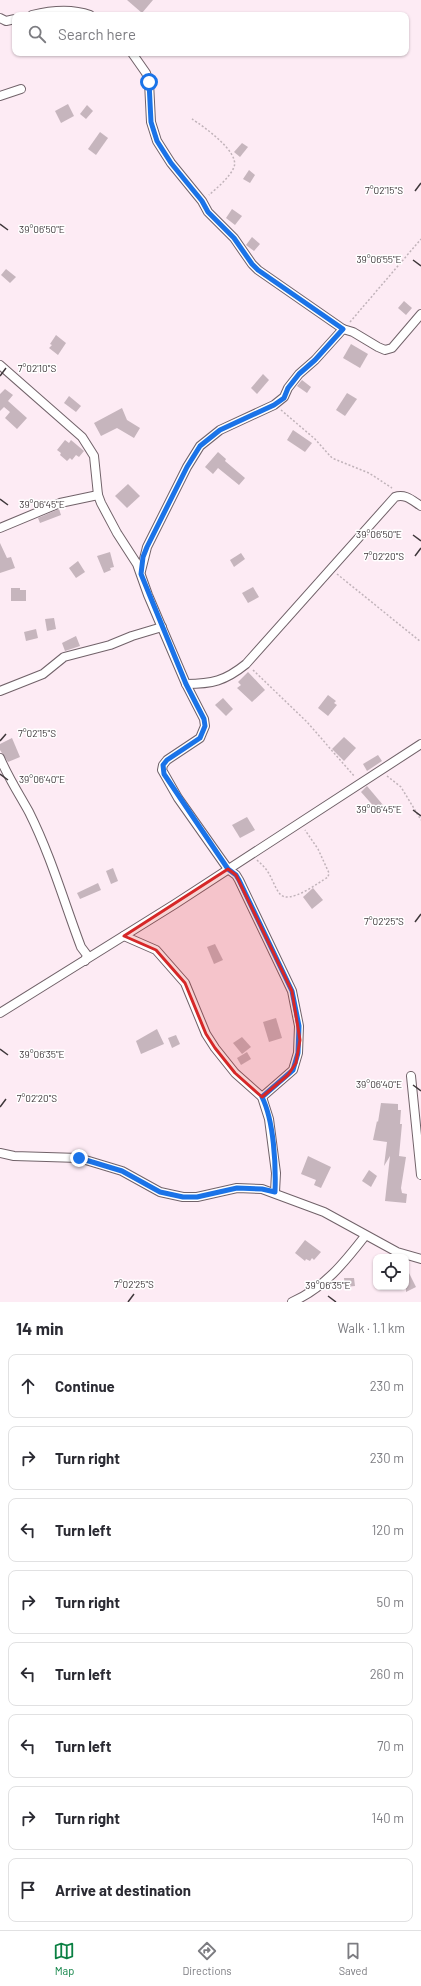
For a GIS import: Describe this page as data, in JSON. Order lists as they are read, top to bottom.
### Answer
{
  "page": {
    "search": "Search here",
    "heading": ["14 min", "Walk · 1.1 km"],
    "list": [
      ["Continue", "230 m"],
      ["Turn right", "230 m"],
      ["Turn left", "120 m"],
      ["Turn right", "50 m"],
      ["Turn left", "260 m"],
      ["Turn left", "70 m"],
      ["Turn right", "140 m"],
      "Arrive at destination"
    ],
    "nav": ["Map", "Directions", "Saved"]
  },
  "coordinates": [
    "7°02'15\"S",
    "39°06'50\"E",
    "39°06'55\"E",
    "7°02'10\"S",
    "39°06'45\"E",
    "7°02'20\"S",
    "39°06'40\"E",
    "7°02'25\"S",
    "39°06'35\"E"
  ]
}
